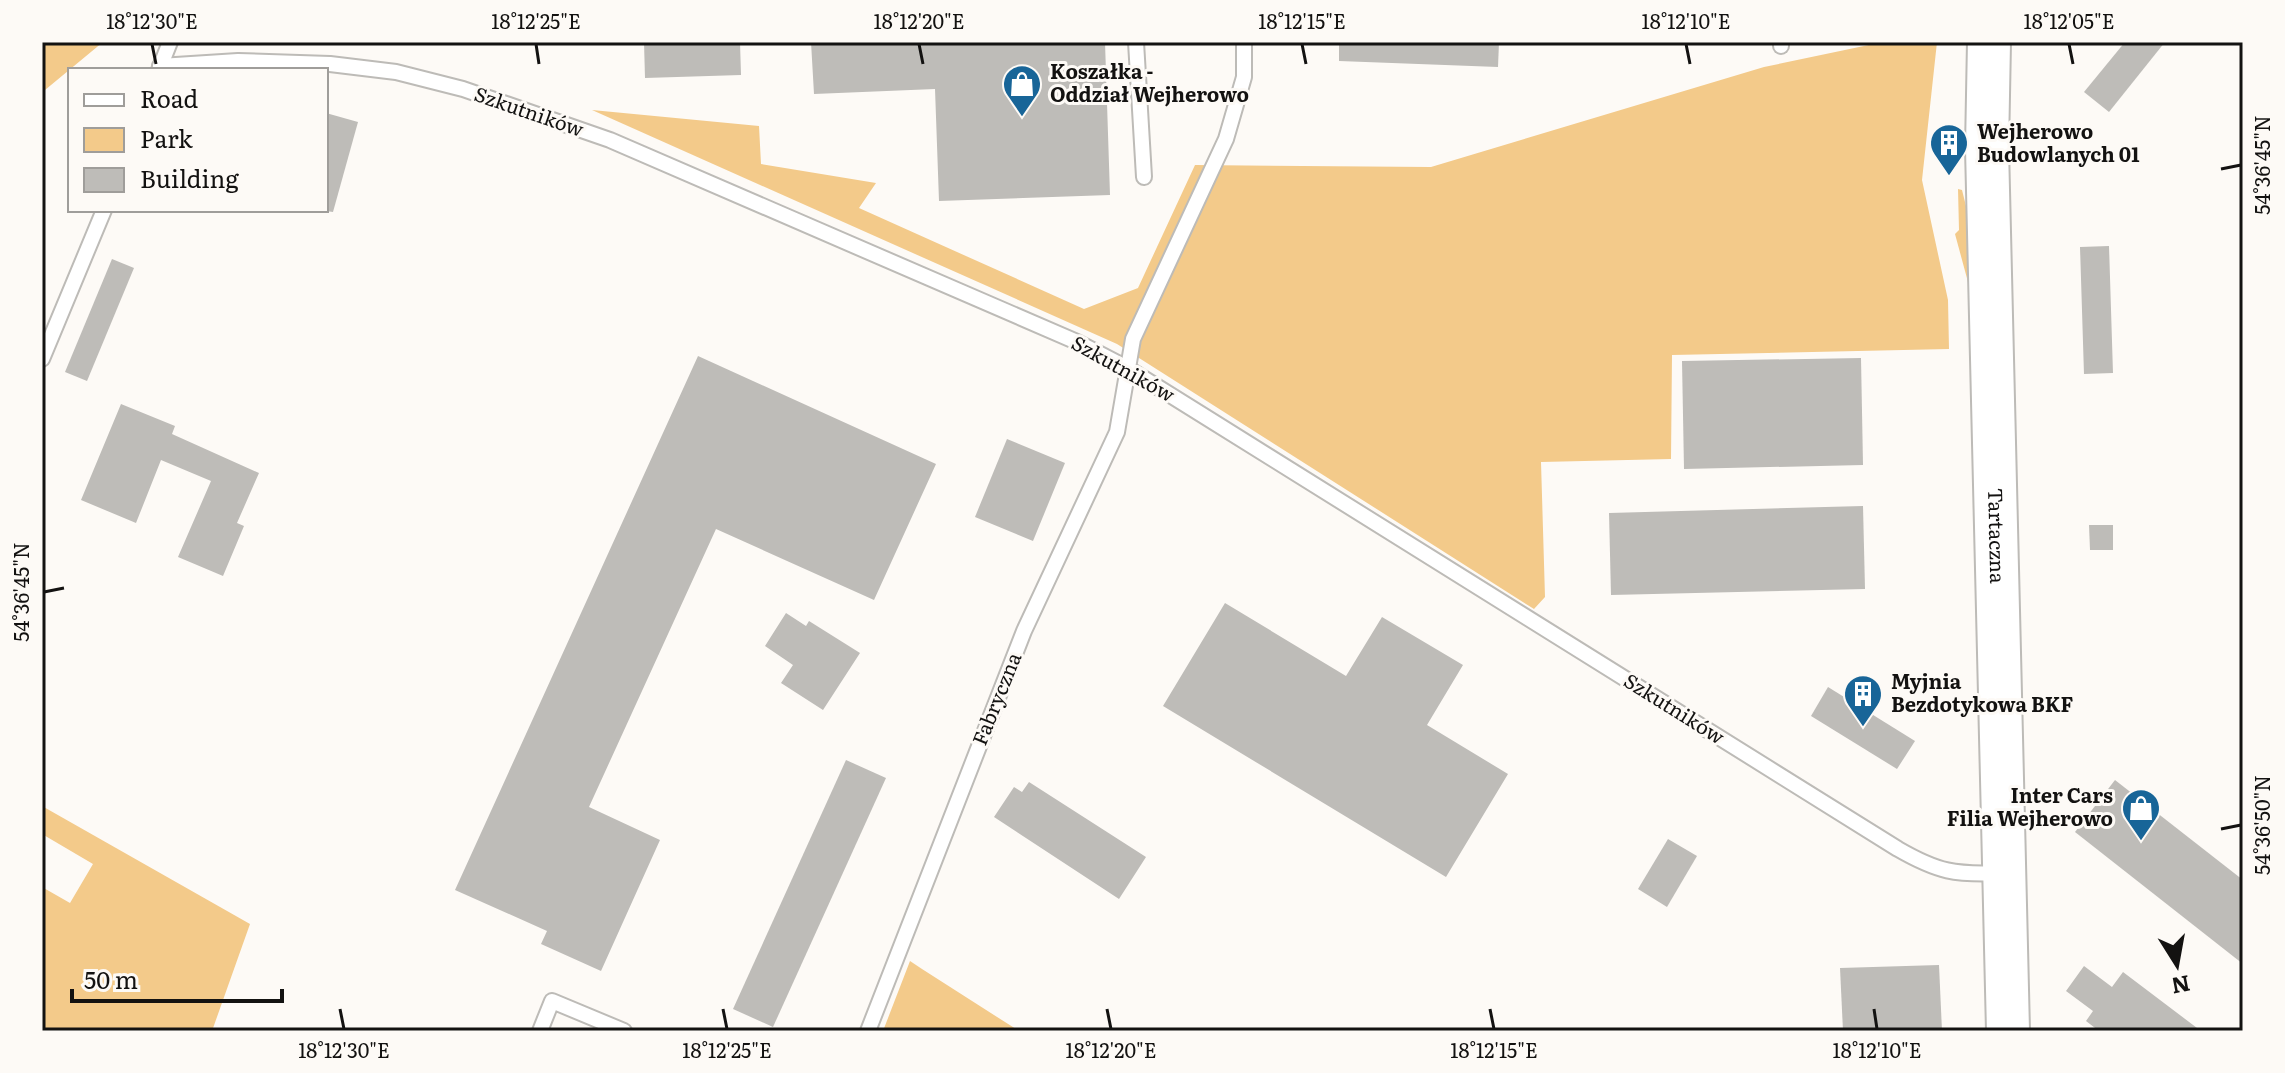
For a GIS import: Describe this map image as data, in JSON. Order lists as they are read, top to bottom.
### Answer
{
  "streets": {
    "street": ["Tartaczna"],
    "lane": ["Szkutników", "Fabryczna"]
  },
  "crossings": [
    ["Szkutników", "Tartaczna"],
    ["Szkutników", "Fabryczna"]
  ],
  "places": {
    "shop": ["Koszałka - Oddział Wejherowo", "Inter Cars Filia Wejherowo"],
    "building": ["Wejherowo Budowlanych 01", "Myjnia Bezdotykowa BKF"]
  },
  "legend": ["Road", "Park", "Building"],
  "scale_bar": "50 m",
  "north": "bottom",
  "coordinates": [
    "18°12'30\"E",
    "18°12'25\"E",
    "18°12'20\"E",
    "18°12'15\"E",
    "18°12'10\"E",
    "18°12'05\"E",
    "54°36'45\"N",
    "54°36'50\"N"
  ]
}
